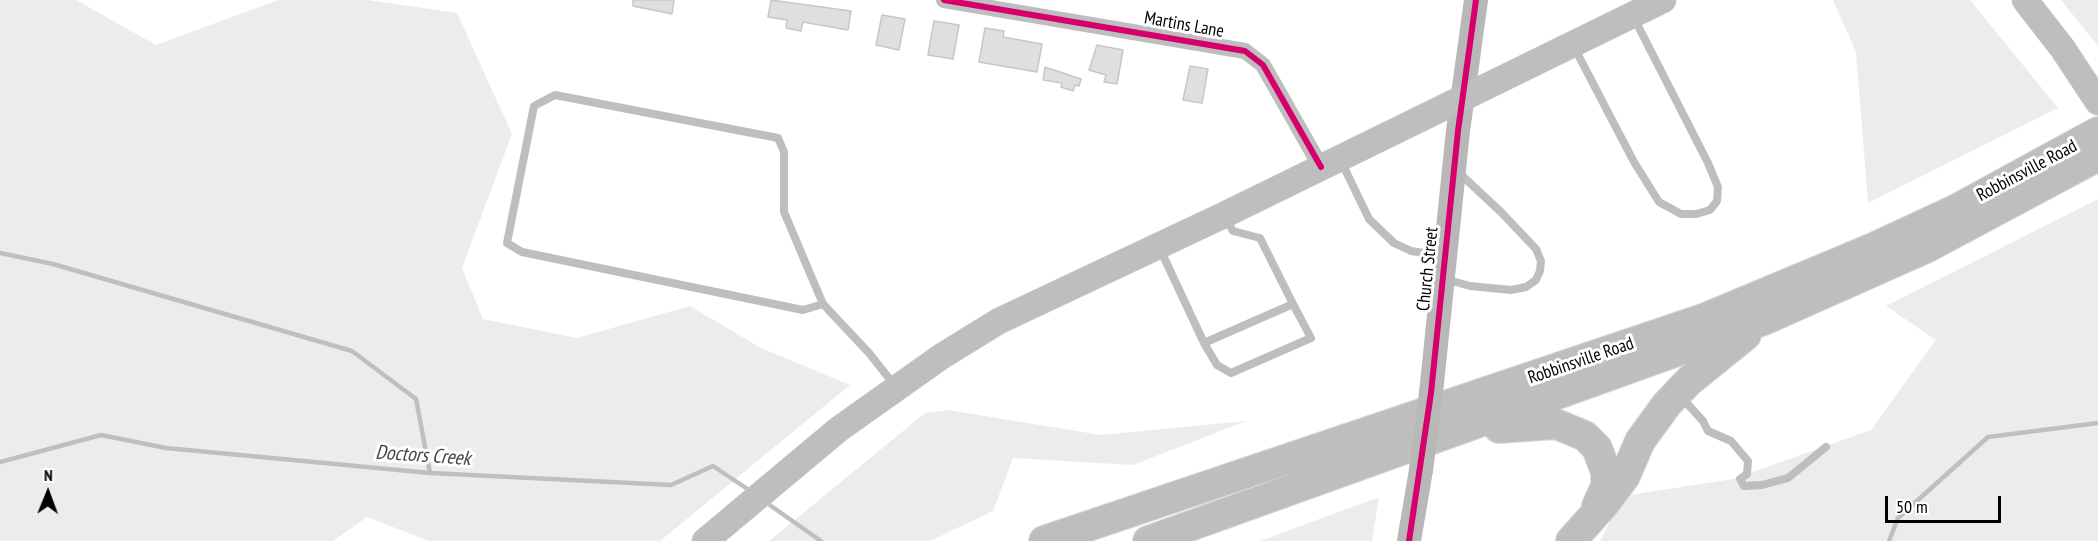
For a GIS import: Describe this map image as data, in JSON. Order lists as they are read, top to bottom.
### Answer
{
  "streets": {
    "highway": ["Robbinsville Road"],
    "street": ["Martins Lane", "Church Street"]
  },
  "water": ["Doctors Creek"],
  "scale_bar": "50 m",
  "north": "top"
}
